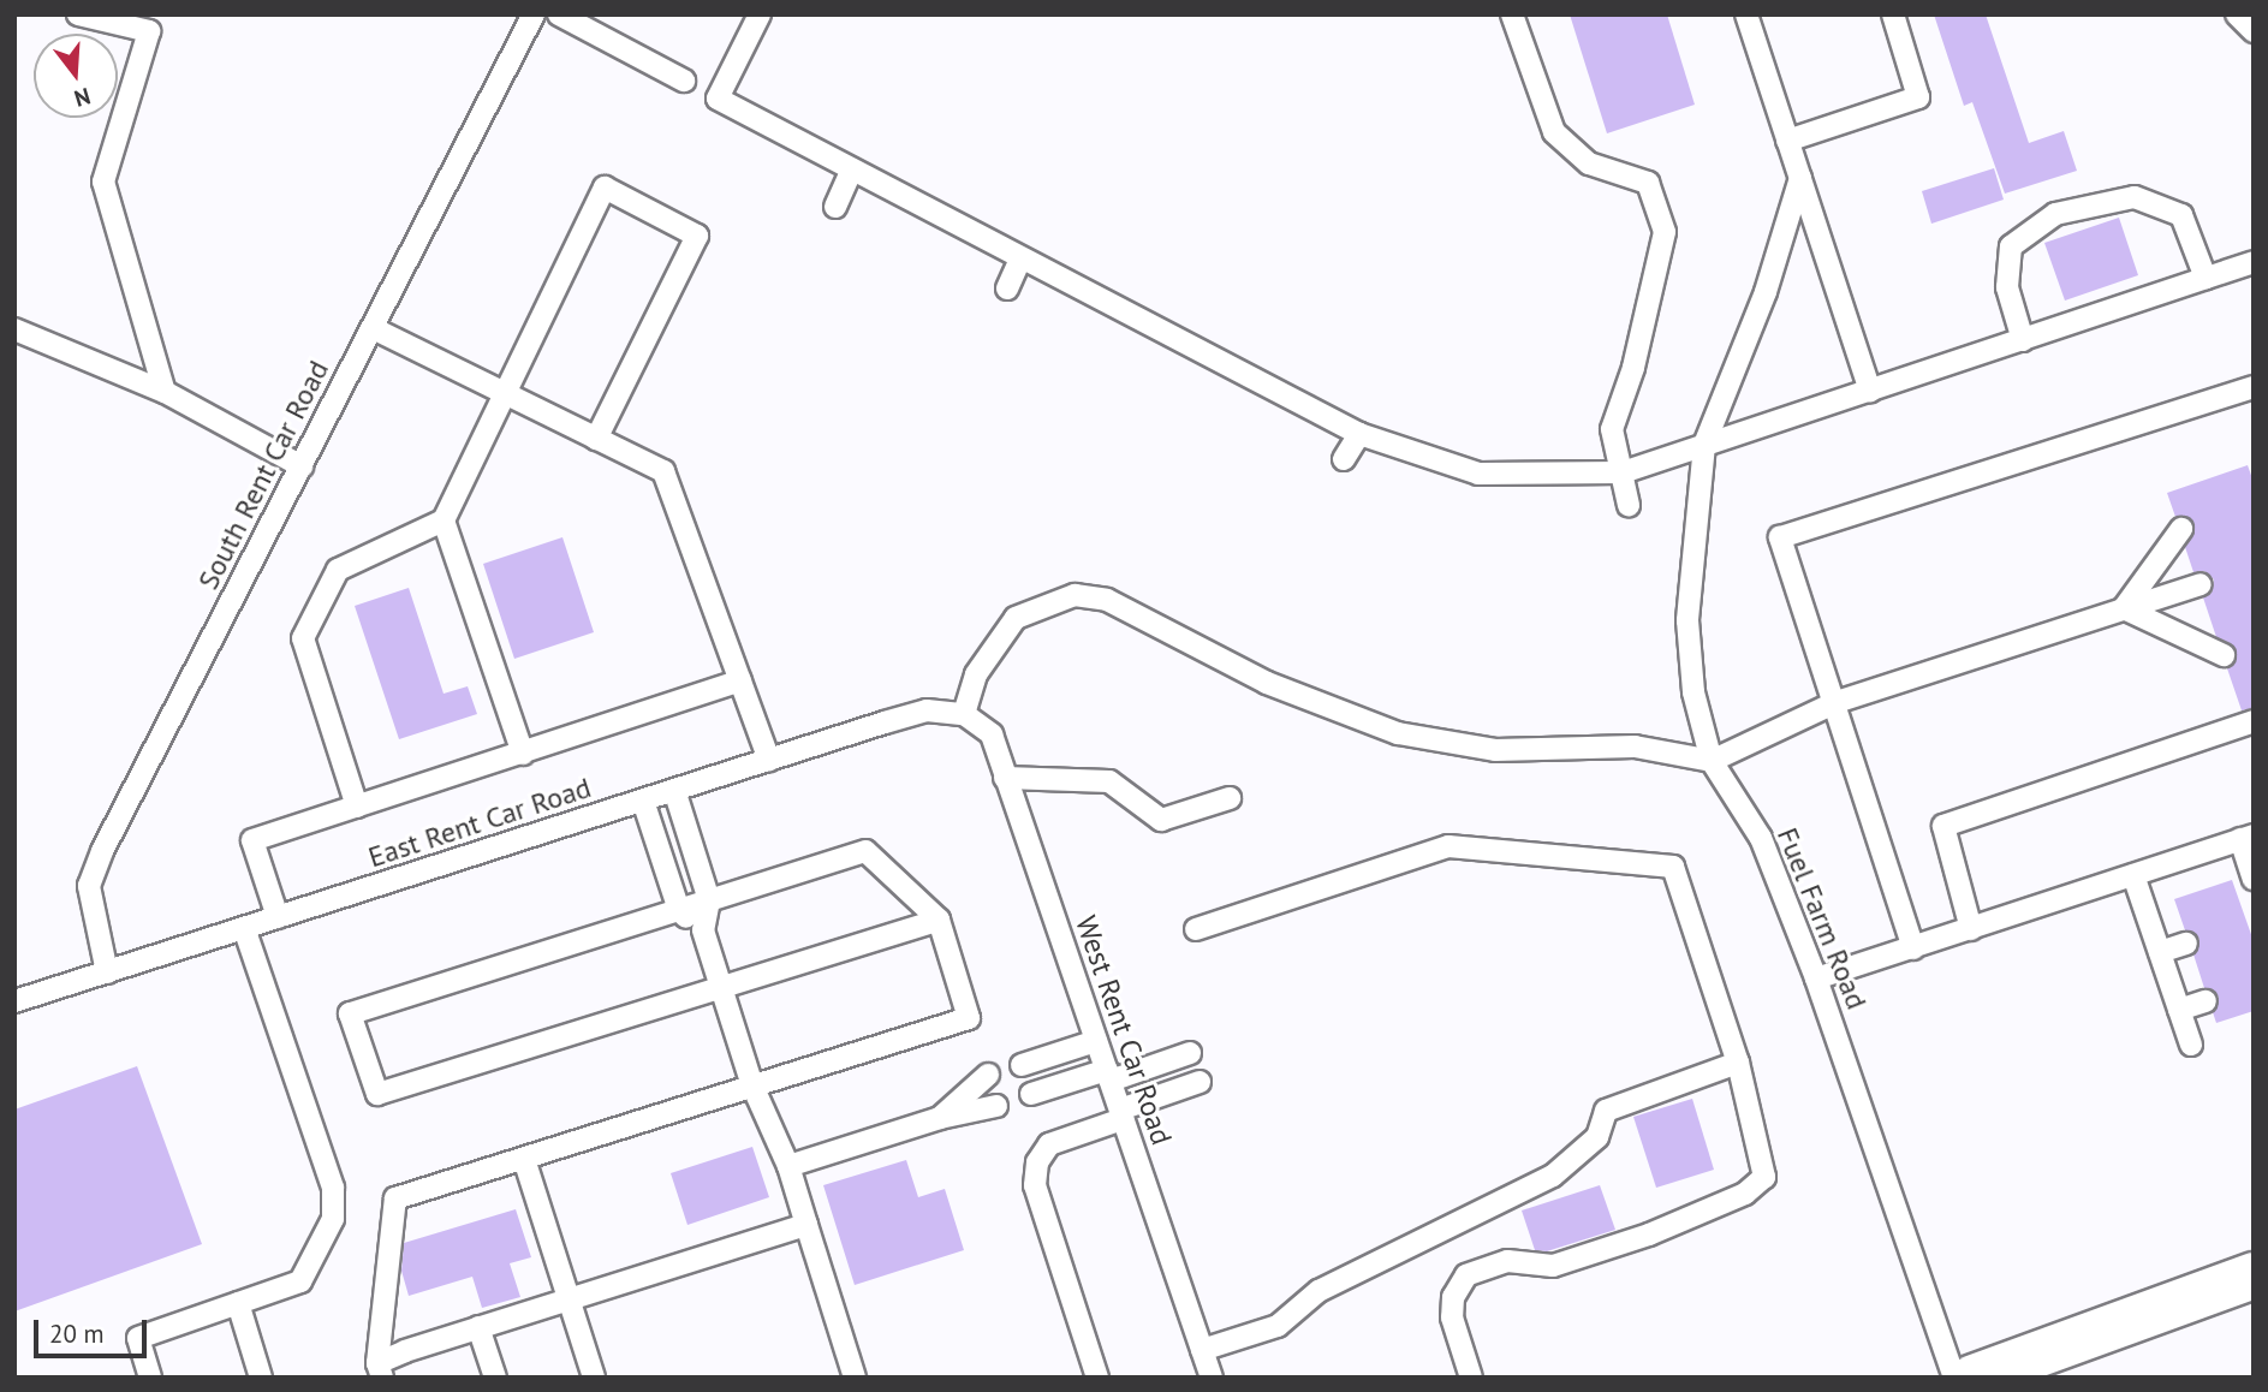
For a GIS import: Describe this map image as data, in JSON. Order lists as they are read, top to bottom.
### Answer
{
  "streets": {
    "lane": [
      "South Rent Car Road",
      "East Rent Car Road",
      "Fuel Farm Road",
      "West Rent Car Road"
    ]
  },
  "crossings": [
    ["South Rent Car Road", "East Rent Car Road"],
    ["East Rent Car Road", "West Rent Car Road"]
  ],
  "scale_bar": "20 m",
  "north": "bottom"
}
